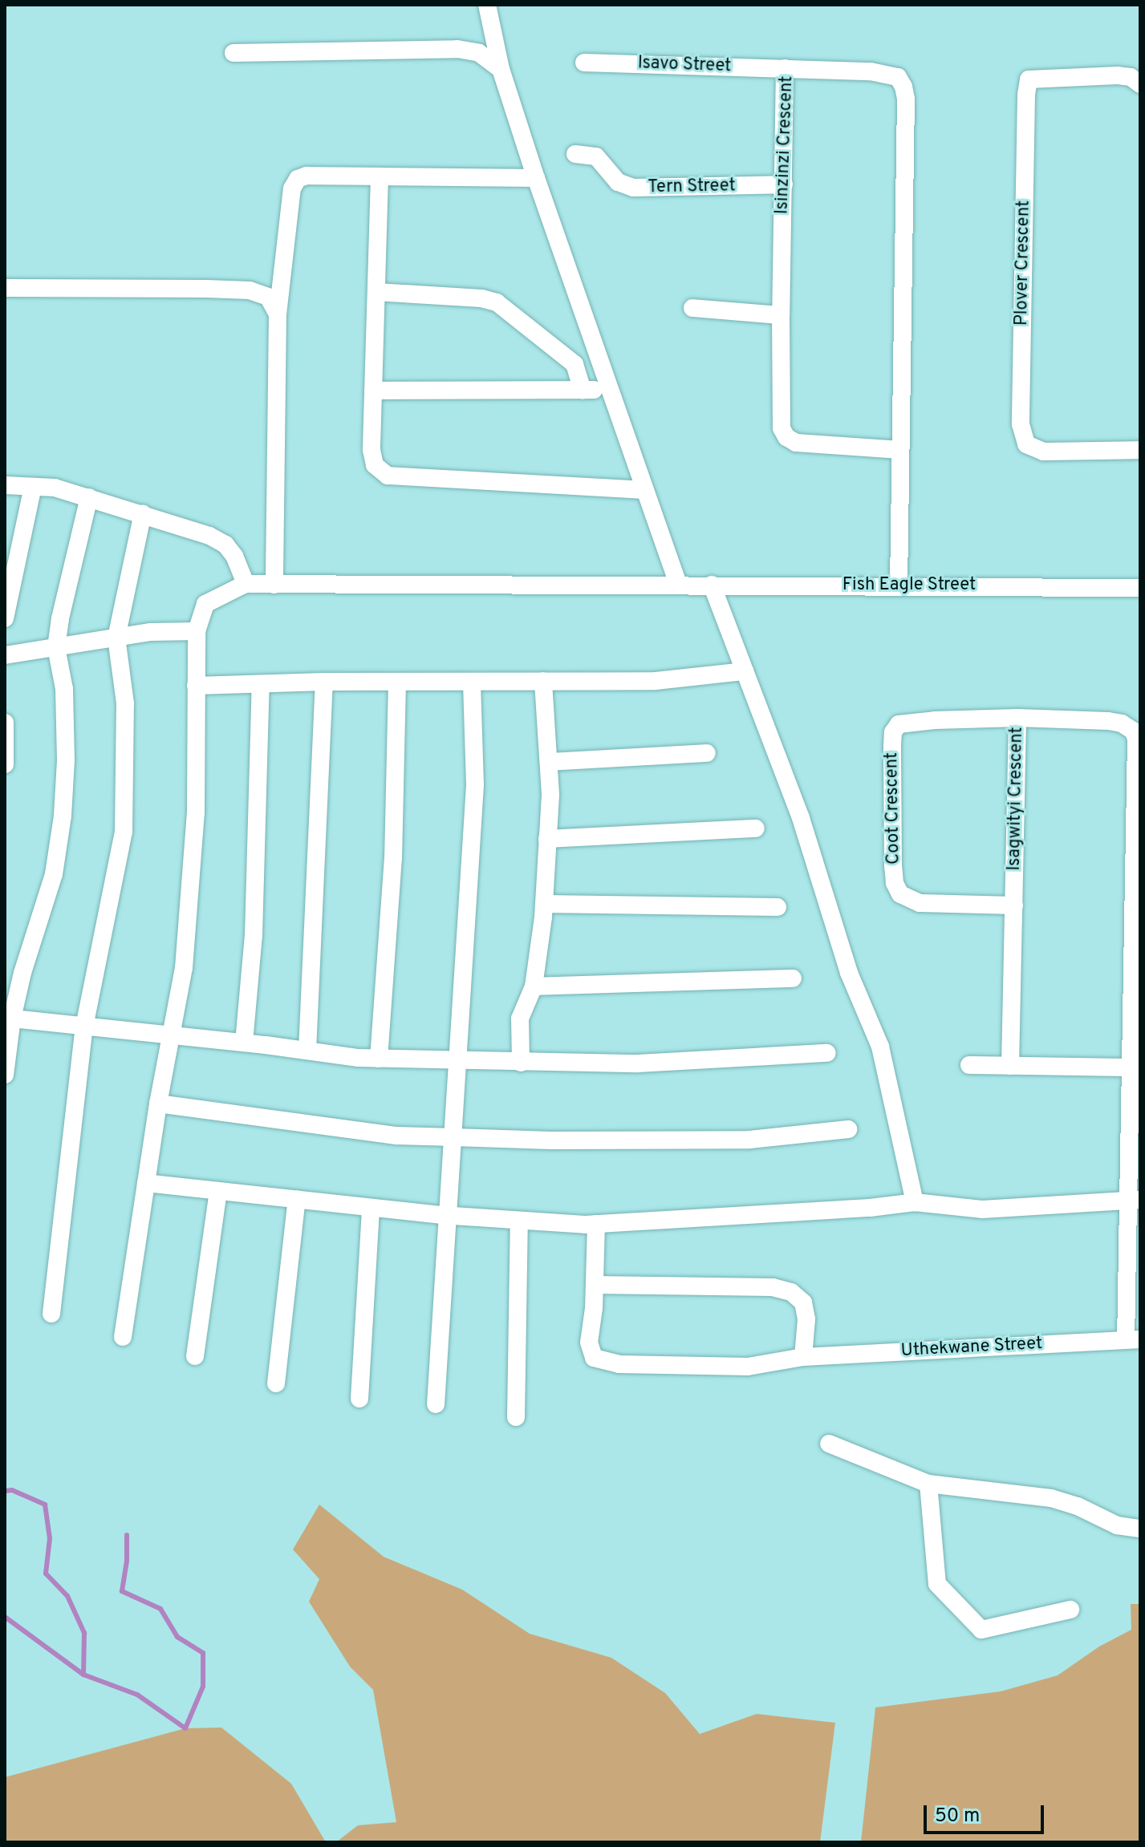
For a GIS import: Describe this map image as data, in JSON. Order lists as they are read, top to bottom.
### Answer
{
  "streets": {
    "street": [
      "Isavo Street",
      "Isinzinzi Crescent",
      "Tern Street",
      "Plover Crescent",
      "Fish Eagle Street",
      "Isagwityi Crescent",
      "Coot Crescent",
      "Uthekwane Street"
    ]
  },
  "crossings": [
    ["Isavo Street", "Isinzinzi Crescent"],
    ["Isinzinzi Crescent", "Tern Street"],
    ["Isinzinzi Crescent", "Fish Eagle Street"],
    ["Isagwityi Crescent", "Coot Crescent"],
    ["Isagwityi Crescent", "Uthekwane Street"]
  ],
  "scale_bar": "50 m"
}
